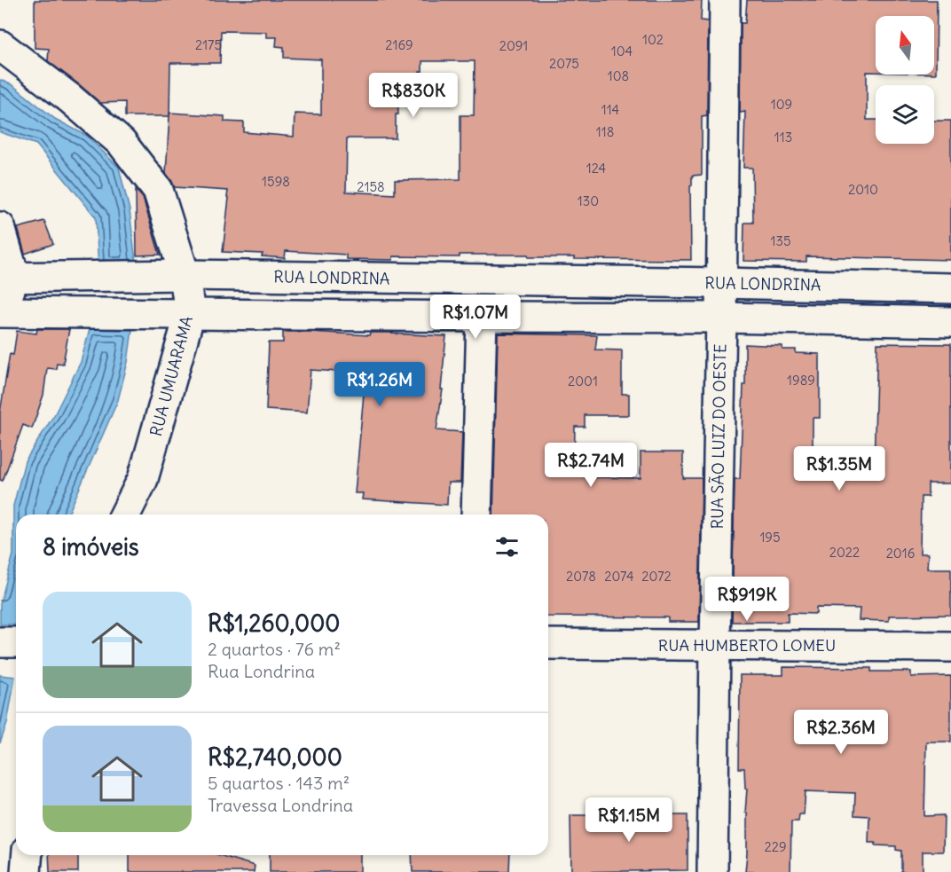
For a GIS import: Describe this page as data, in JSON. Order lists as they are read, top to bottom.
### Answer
{
  "streets": {
    "street": [
      "RUA LONDRINA",
      "RUA UMUARAMA",
      "RUA SÃO LUIZ DO OESTE",
      "RUA HUMBERTO LOMEU"
    ]
  },
  "crossings": [
    ["RUA LONDRINA", "RUA UMUARAMA"],
    ["RUA LONDRINA", "RUA SÃO LUIZ DO OESTE"],
    ["RUA SÃO LUIZ DO OESTE", "RUA HUMBERTO LOMEU"]
  ],
  "house_numbers": [
    "102",
    "2175",
    "2169",
    "2091",
    "104",
    "2075",
    "108",
    "109",
    "114",
    "118",
    "113",
    "124",
    "1598",
    "2158",
    "2010",
    "130",
    "135",
    "1989",
    "2001",
    "195",
    "2022",
    "2016",
    "2078",
    "2074",
    "2072",
    "229"
  ],
  "north": "top",
  "page": {
    "price": [
      "R$830K",
      "R$1.07M",
      "R$1.26M",
      "R$2.74M",
      "R$1.35M",
      "R$919K",
      "R$2.36M",
      "R$1.15M"
    ],
    "heading": "8 imóveis",
    "list": [
      {
        "name": "R$1,260,000",
        "note": "2 quartos · 76 m² · Rua Londrina"
      },
      {
        "name": "R$2,740,000",
        "note": "5 quartos · 143 m² · Travessa Londrina"
      }
    ]
  }
}
